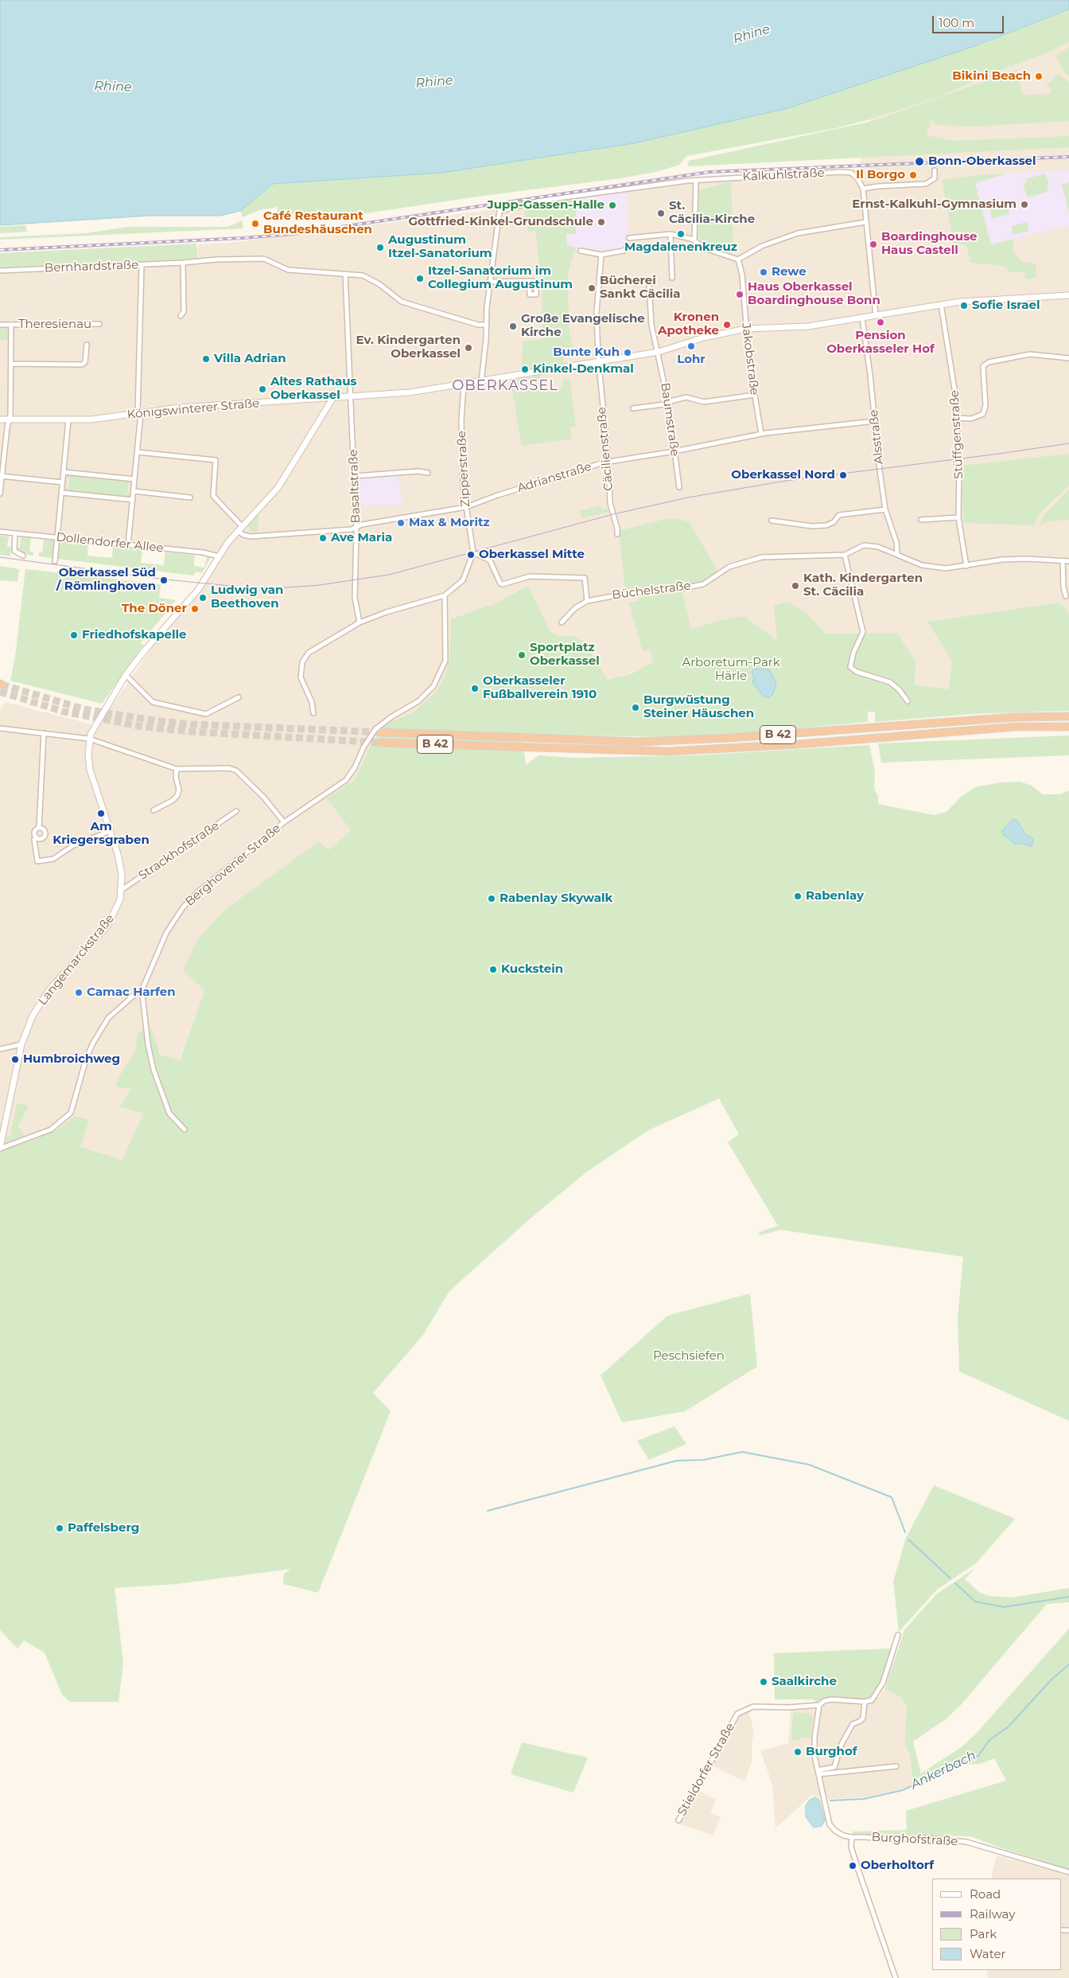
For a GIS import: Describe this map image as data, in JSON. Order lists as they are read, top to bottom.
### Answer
{
  "streets": {
    "highway": ["B 42"],
    "main road": ["Königswinterer Straße", "Langemarckstraße"],
    "street": [
      "Kalkuhlstraße",
      "Bernhardstraße",
      "Theresienau",
      "Jakobstraße",
      "Baumstraße",
      "Stüffgenstraße",
      "Alsstraße",
      "Cäcilienstraße",
      "Zipperstraße",
      "Adrianstraße",
      "Basaltstraße",
      "Dollendorfer Allee",
      "Büchelstraße",
      "Strackhofstraße",
      "Berghovener Straße",
      "Stieldorfer Straße",
      "Burghofstraße"
    ]
  },
  "crossings": [
    ["Bernhardstraße", "Basaltstraße"],
    ["Theresienau", "Königswinterer Straße"],
    ["Jakobstraße", "Königswinterer Straße"],
    ["Jakobstraße", "Adrianstraße"],
    ["Königswinterer Straße", "Baumstraße"],
    ["Königswinterer Straße", "Stüffgenstraße"],
    ["Königswinterer Straße", "Alsstraße"],
    ["Königswinterer Straße", "Cäcilienstraße"],
    ["Königswinterer Straße", "Zipperstraße"],
    ["Königswinterer Straße", "Basaltstraße"],
    ["Königswinterer Straße", "Langemarckstraße"],
    ["Baumstraße", "Adrianstraße"],
    ["Stüffgenstraße", "Büchelstraße"],
    ["Alsstraße", "Adrianstraße"],
    ["Alsstraße", "Büchelstraße"],
    ["Cäcilienstraße", "Adrianstraße"],
    ["Zipperstraße", "Adrianstraße"],
    ["Adrianstraße", "Basaltstraße"],
    ["Adrianstraße", "Langemarckstraße"],
    ["Dollendorfer Allee", "Langemarckstraße"],
    ["Strackhofstraße", "Langemarckstraße"],
    ["Berghovener Straße", "Langemarckstraße"],
    ["Stieldorfer Straße", "Burghofstraße"]
  ],
  "districts": ["OBERKASSEL"],
  "water": ["Rhine", "Ankerbach"],
  "parks": ["Arboretum-Park Härle", "Peschsiefen"],
  "places": [
    "Bikini Beach",
    "Bonn-Oberkassel",
    "Il Borgo",
    "Ernst-Kalkuhl-Gymnasium",
    "Jupp-Gassen-Halle",
    "St. Cäcilia-Kirche",
    "Gottfried-Kinkel-Grundschule",
    "Café Restaurant Bundeshäuschen",
    "Magdalenenkreuz",
    "Boardinghouse Haus Castell",
    "Augustinum Itzel-Sanatorium",
    "Rewe",
    "Itzel-Sanatorium im Collegium Augustinum",
    "Bücherei Sankt Cäcilia",
    "Haus Oberkassel Boardinghouse Bonn",
    "Sofie Israel",
    "Pension Oberkasseler Hof",
    "Kronen Apotheke",
    "Große Evangelische Kirche",
    "Lohr",
    "Ev. Kindergarten Oberkassel",
    "Bunte Kuh",
    "Villa Adrian",
    "Kinkel-Denkmal",
    "Altes Rathaus Oberkassel",
    "Oberkassel Nord",
    "Max & Moritz",
    "Ave Maria",
    "Oberkassel Mitte",
    "Oberkassel Süd / Römlinghoven",
    "Kath. Kindergarten St. Cäcilia",
    "Ludwig van Beethoven",
    "The Döner",
    "Friedhofskapelle",
    "Sportplatz Oberkassel",
    "Oberkasseler Fußballverein 1910",
    "Burgwüstung Steiner Häuschen",
    "Am Kriegersgraben",
    "Rabenlay",
    "Rabenlay Skywalk",
    "Kuckstein",
    "Camac Harfen",
    "Humbroichweg",
    "Paffelsberg",
    "Saalkirche",
    "Burghof",
    "Oberholtorf"
  ],
  "legend": [
    "Road",
    "Railway",
    "Park",
    "Water"
  ],
  "scale_bar": "100 m"
}
